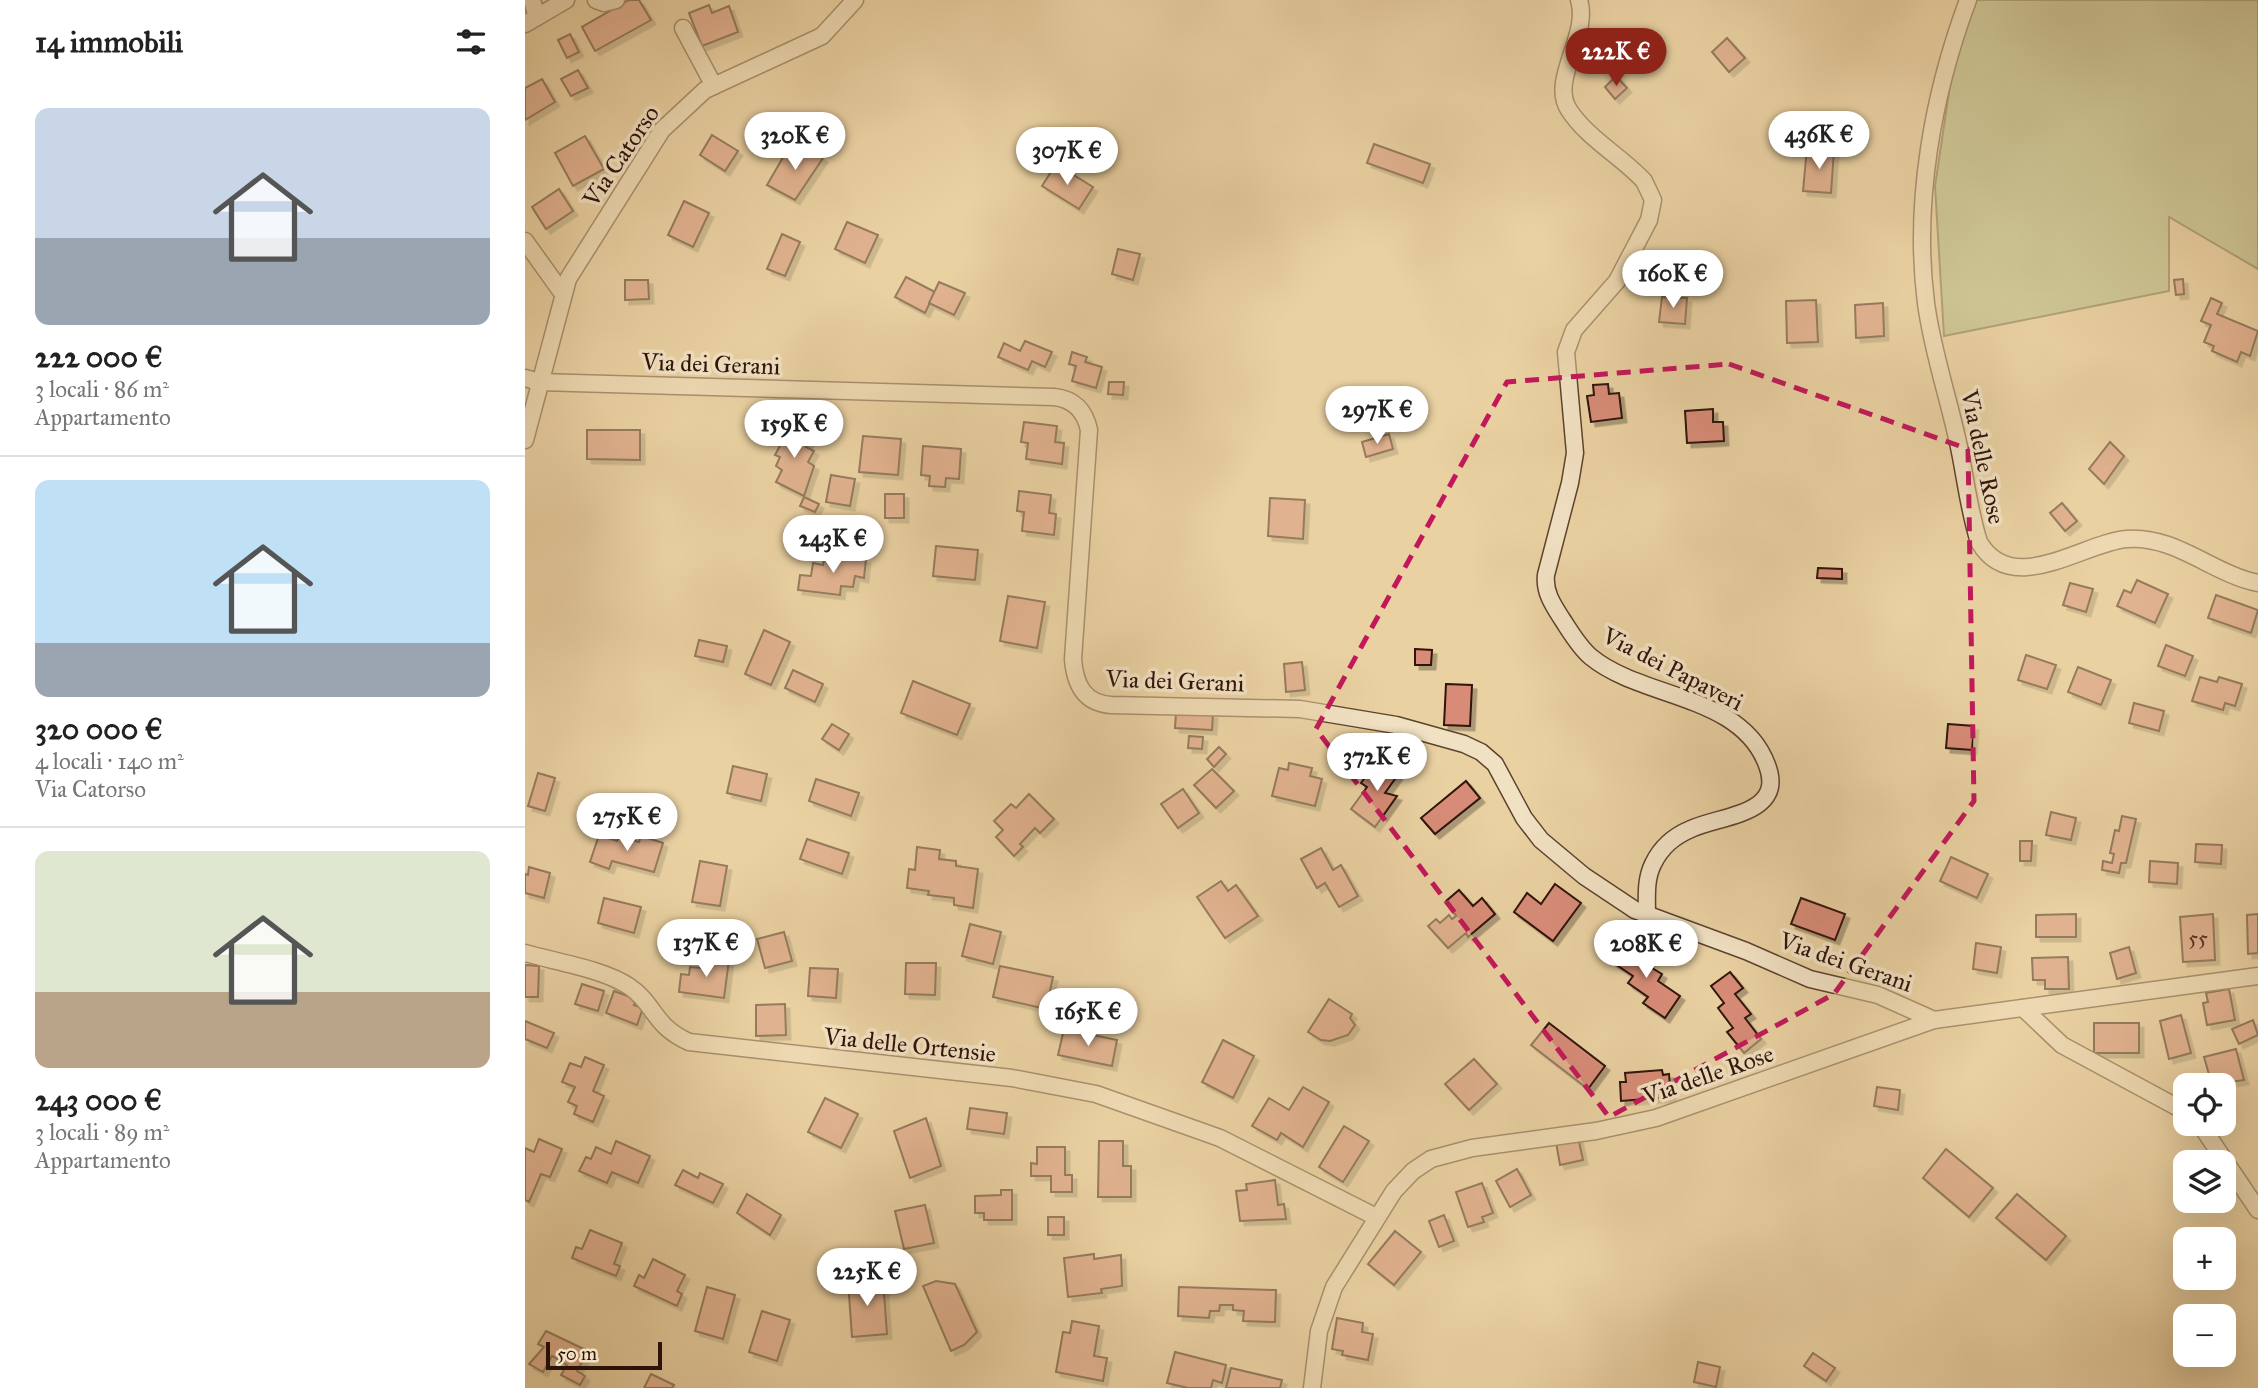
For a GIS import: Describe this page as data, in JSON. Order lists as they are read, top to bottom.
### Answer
{
  "streets": {
    "street": [
      "Via Catorso",
      "Via dei Gerani",
      "Via delle Rose",
      "Via dei Papaveri",
      "Via delle Ortensie"
    ]
  },
  "crossings": [
    ["Via Catorso", "Via dei Gerani"],
    ["Via dei Gerani", "Via delle Rose"],
    ["Via dei Gerani", "Via dei Papaveri"],
    ["Via delle Rose", "Via delle Ortensie"]
  ],
  "house_numbers": ["55"],
  "scale_bar": "50 m",
  "page": {
    "heading": "14 immobili",
    "price": [
      "222K €",
      "436K €",
      "320K €",
      "307K €",
      "160K €",
      "297K €",
      "159K €",
      "243K €",
      "372K €",
      "275K €",
      "137K €",
      "208K €",
      "165K €",
      "225K €"
    ],
    "list": [
      {
        "name": "222 000 €",
        "note": "3 locali · 86 m² · Appartamento"
      },
      {
        "name": "320 000 €",
        "note": "4 locali · 140 m² · Via Catorso"
      },
      {
        "name": "243 000 €",
        "note": "3 locali · 89 m² · Appartamento"
      }
    ],
    "map_buttons": ["+", "−"],
    "scale": "50 m"
  }
}
